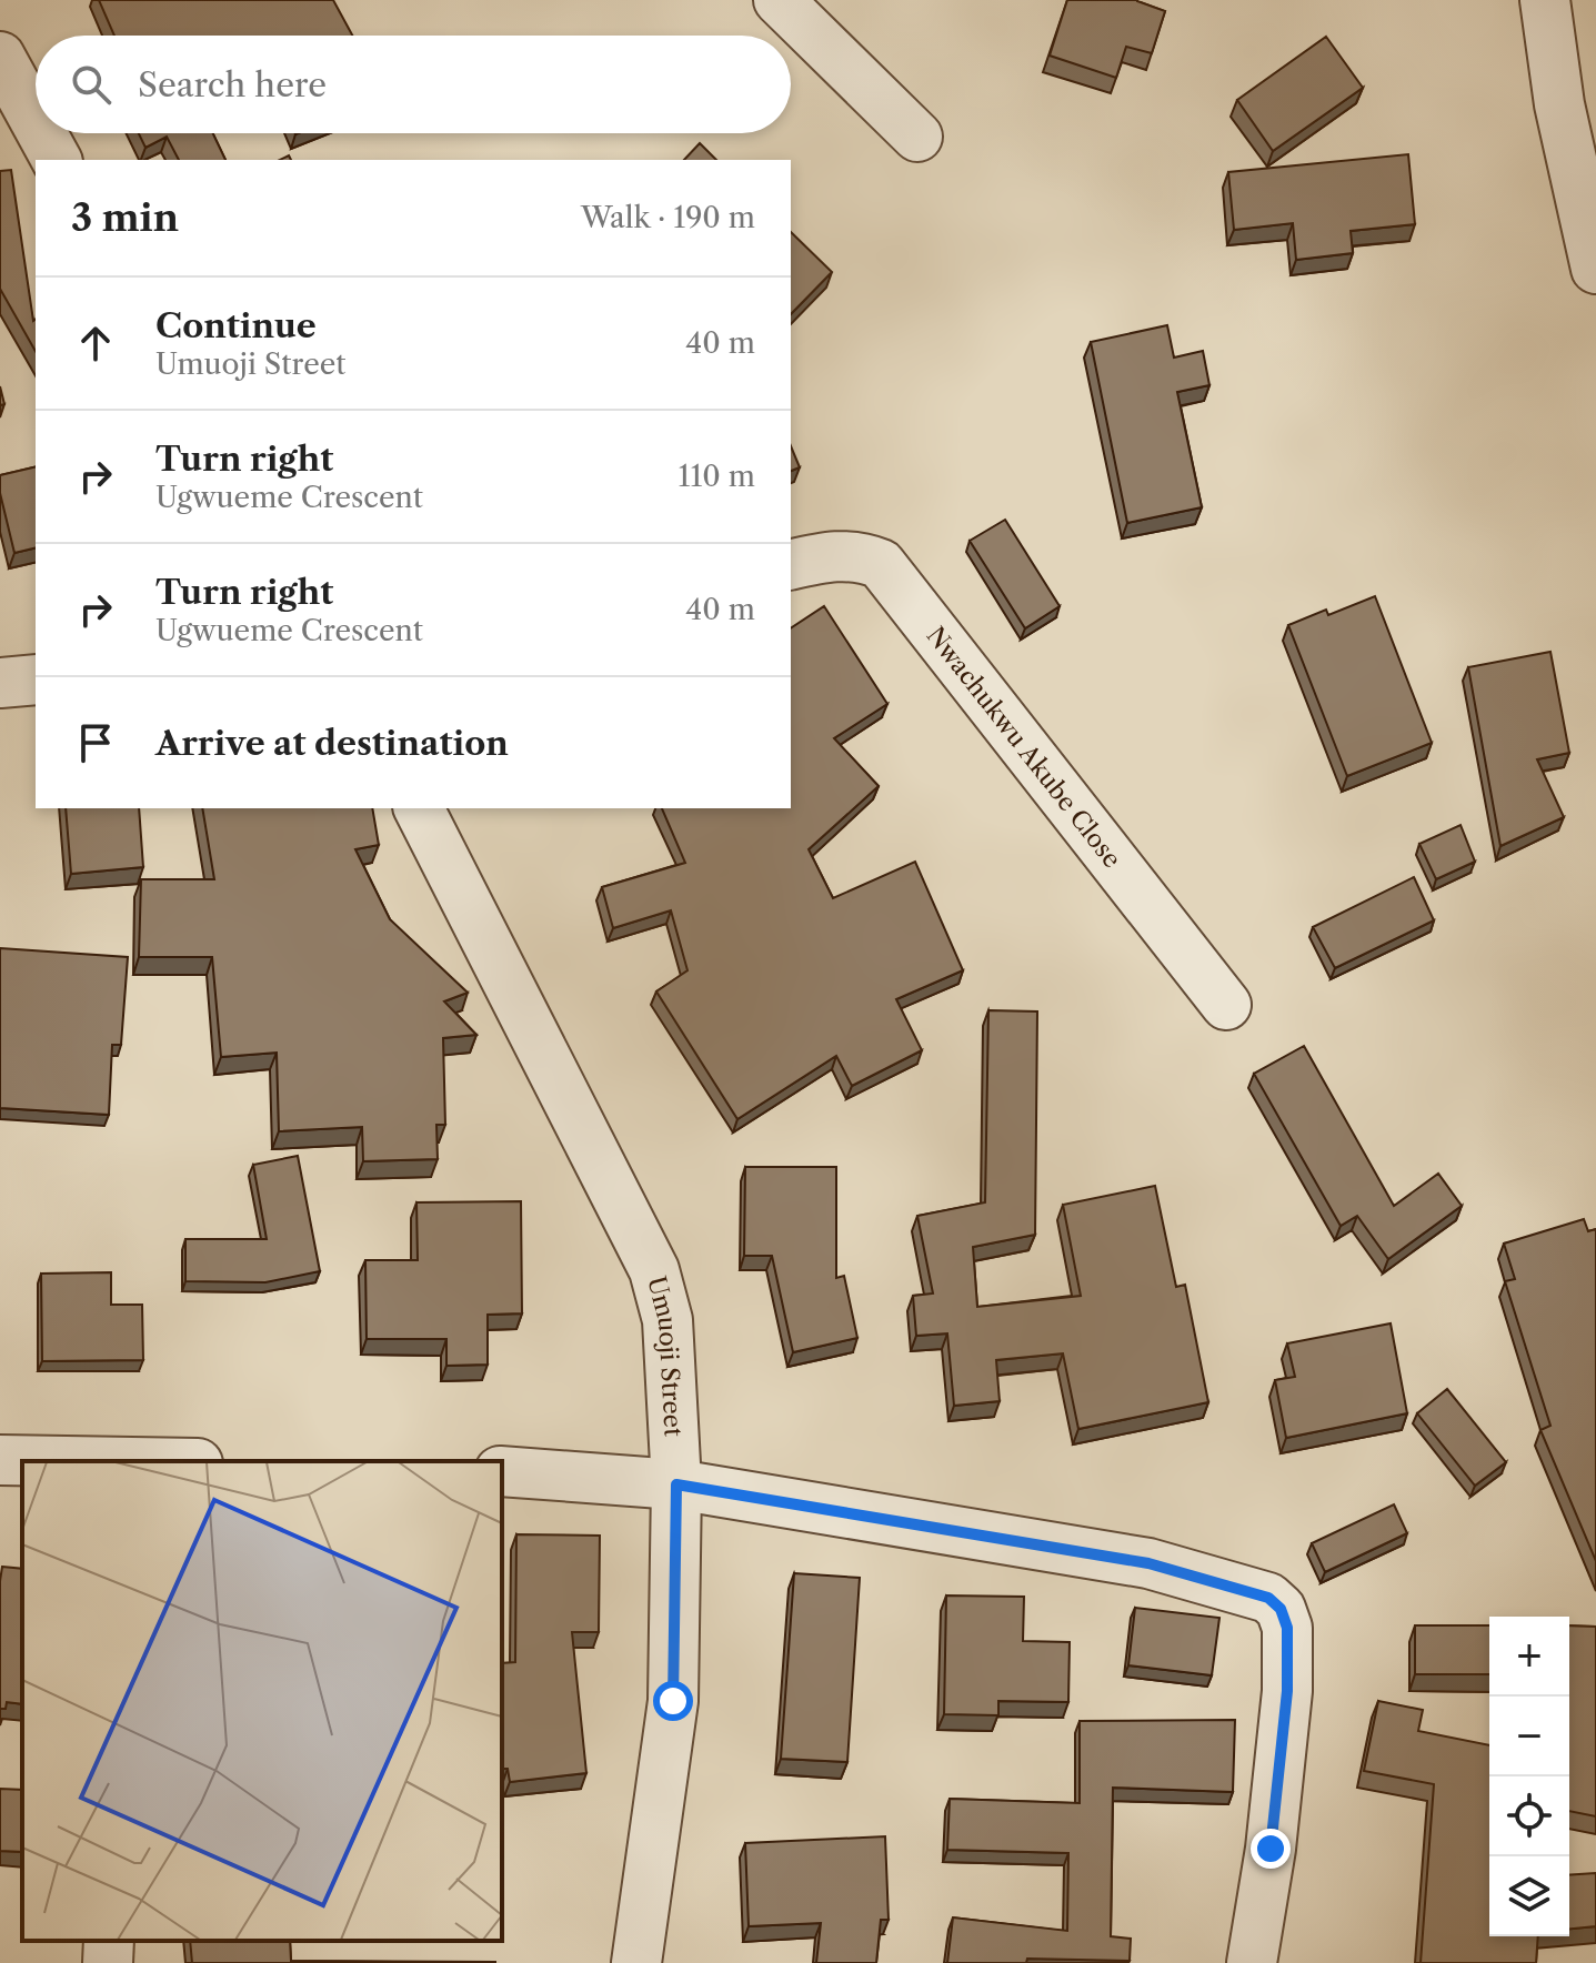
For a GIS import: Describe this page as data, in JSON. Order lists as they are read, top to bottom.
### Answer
{
  "streets": {
    "street": ["Nwachukwu Akube Close", "Umuoji Street"]
  },
  "page": {
    "search": "Search here",
    "heading": ["3 min", "Walk · 190 m"],
    "list": [
      ["Continue", "Umuoji Street", "40 m"],
      ["Turn right", "Ugwueme Crescent", "110 m"],
      ["Turn right", "Ugwueme Crescent", "40 m"],
      "Arrive at destination"
    ],
    "map_buttons": ["+", "−"]
  }
}
